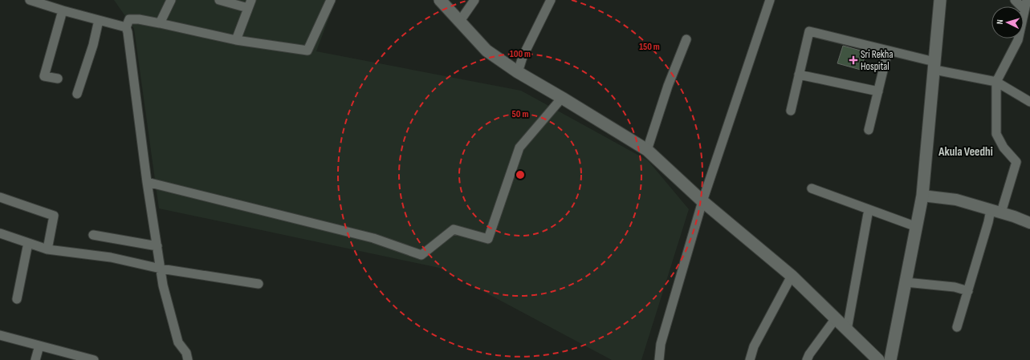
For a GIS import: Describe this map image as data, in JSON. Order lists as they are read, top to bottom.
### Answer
{
  "districts": ["Akula Veedhi"],
  "places": {
    "health": ["Sri Rekha Hospital"]
  },
  "north": "left",
  "rings": ["150 m", "100 m", "50 m"]
}
